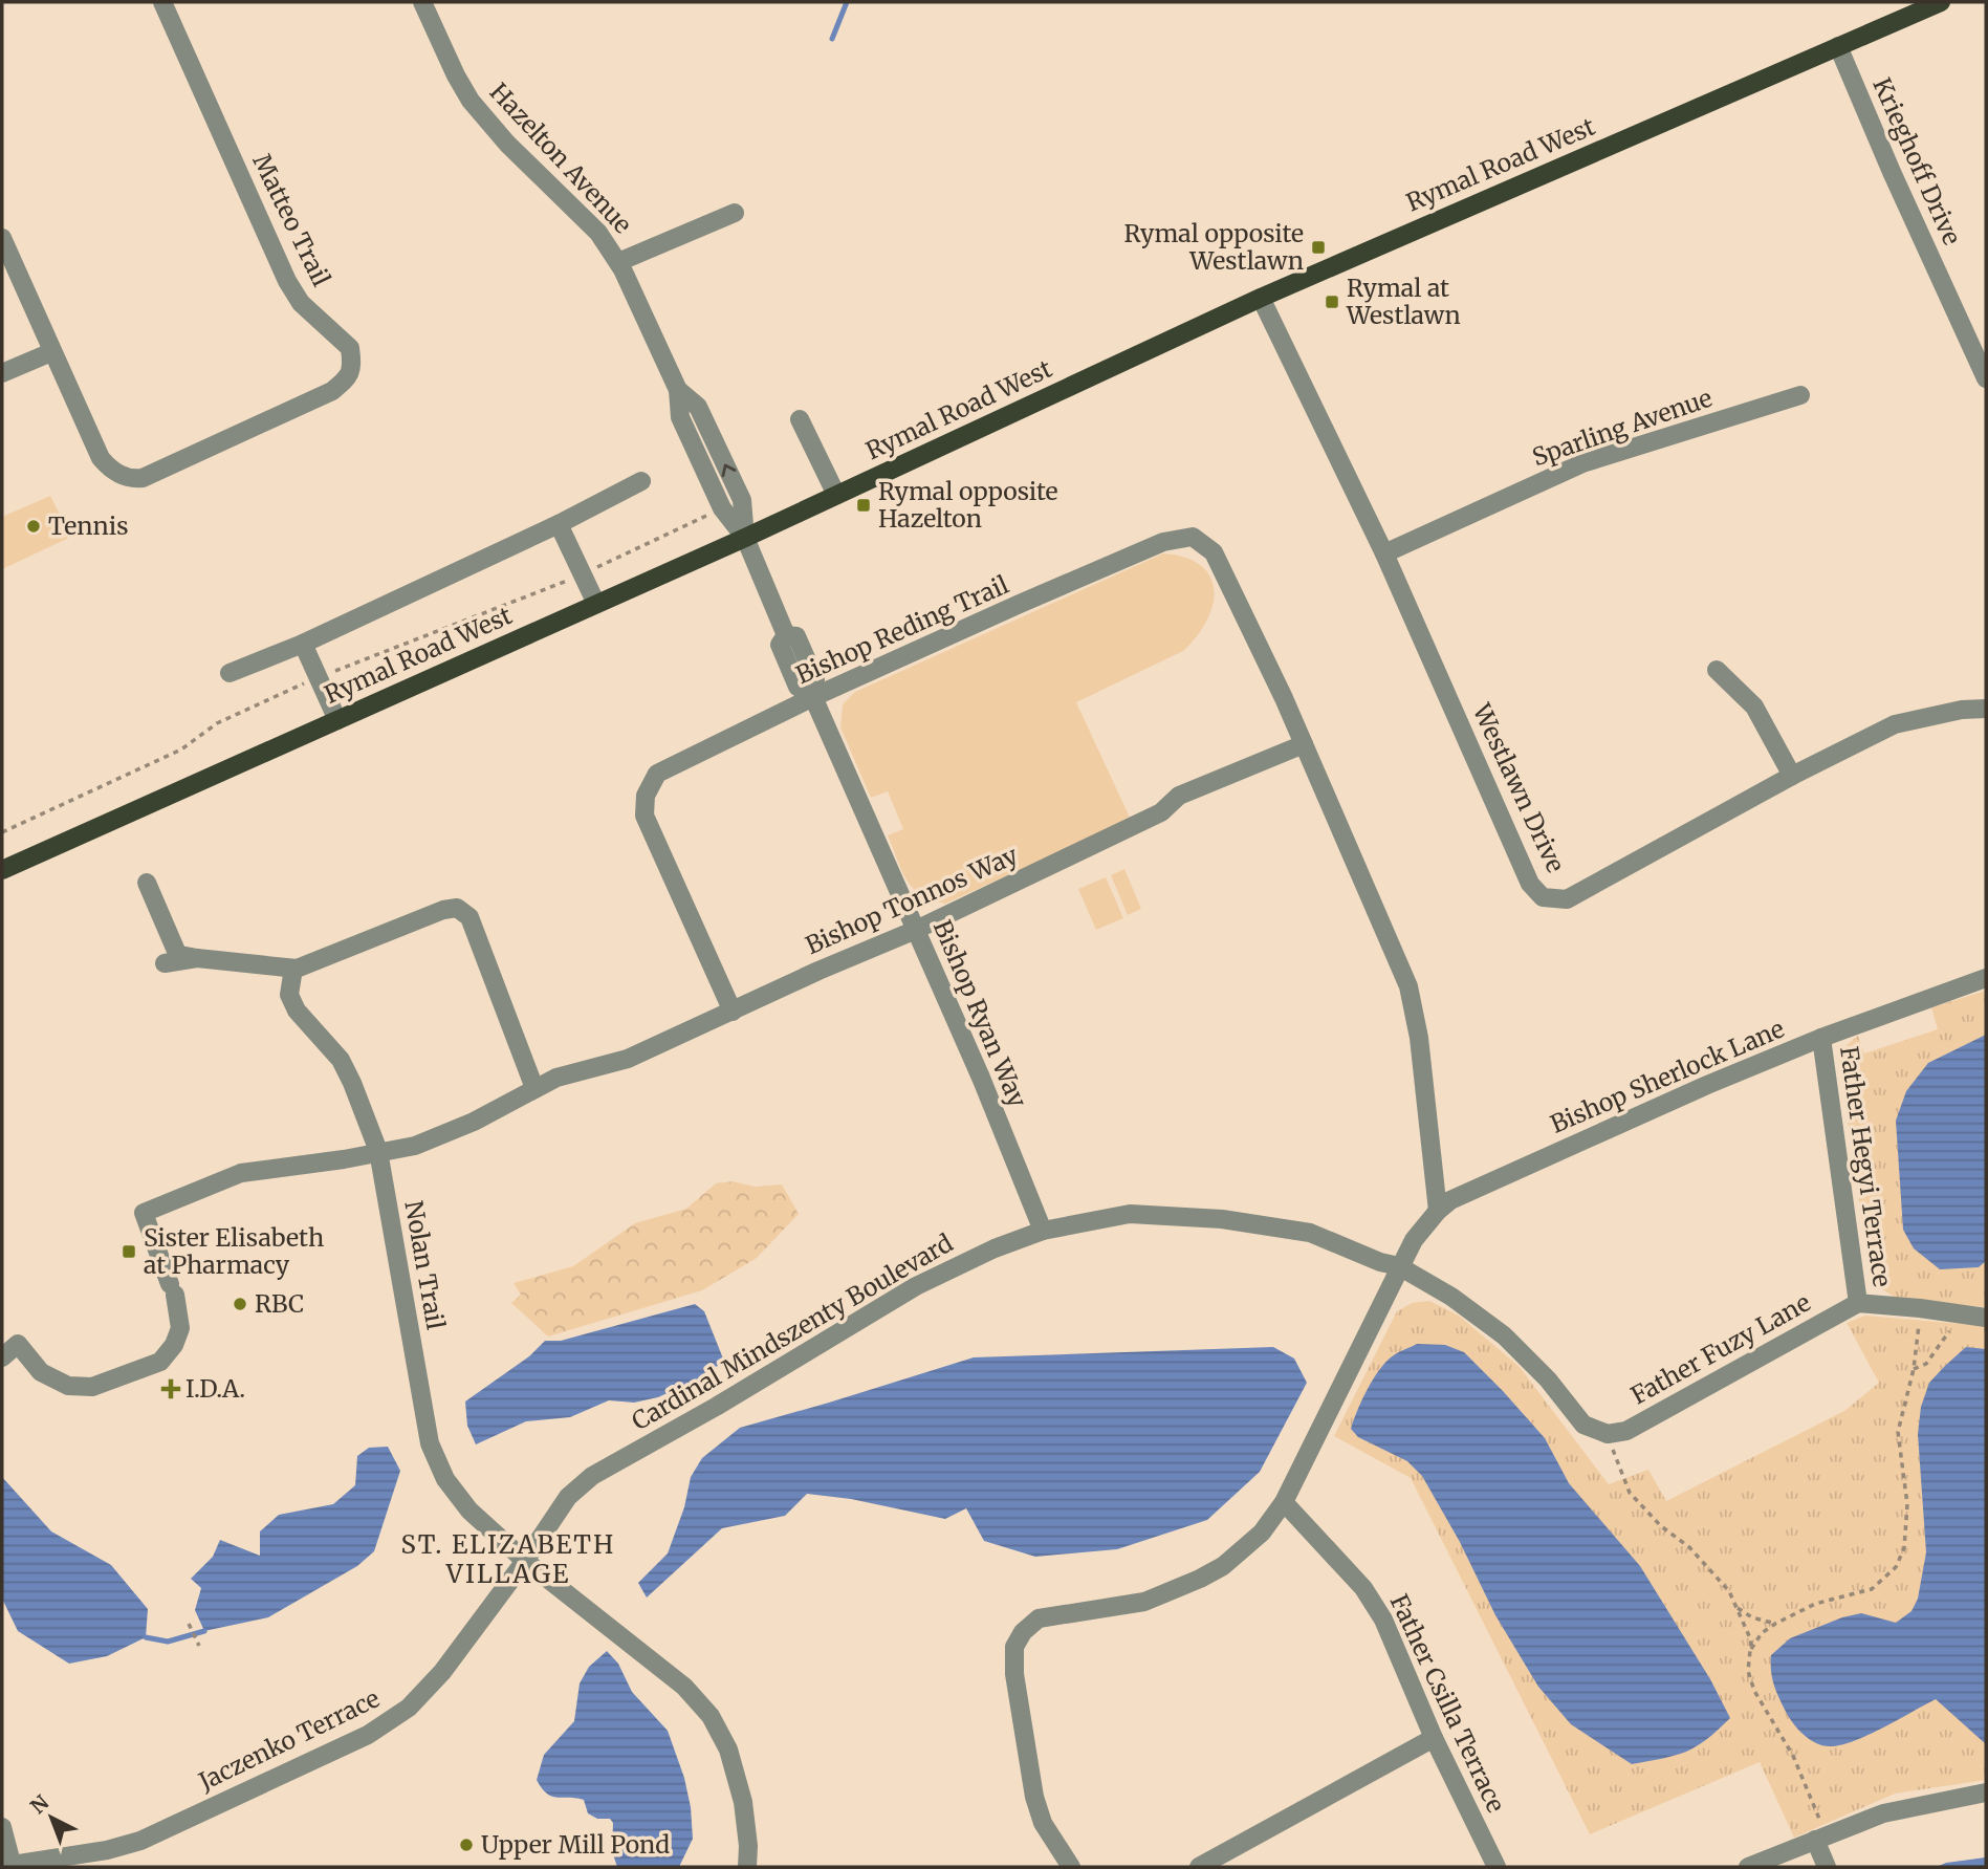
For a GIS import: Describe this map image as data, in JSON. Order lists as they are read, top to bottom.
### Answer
{
  "streets": {
    "main road": ["Rymal Road West"],
    "street": [
      "Hazelton Avenue",
      "Krieghoff Drive",
      "Matteo Trail",
      "Sparling Avenue",
      "Bishop Reding Trail",
      "Westlawn Drive",
      "Bishop Tonnos Way",
      "Bishop Ryan Way",
      "Bishop Sherlock Lane",
      "Father Hegyi Terrace",
      "Nolan Trail",
      "Cardinal Mindszenty Boulevard",
      "Father Fuzy Lane",
      "Father Csilla Terrace",
      "Jaczenko Terrace"
    ]
  },
  "crossings": [
    ["Hazelton Avenue", "Rymal Road West"],
    ["Hazelton Avenue", "Bishop Ryan Way"],
    ["Krieghoff Drive", "Rymal Road West"],
    ["Rymal Road West", "Westlawn Drive"],
    ["Rymal Road West", "Bishop Ryan Way"],
    ["Sparling Avenue", "Westlawn Drive"],
    ["Bishop Reding Trail", "Bishop Tonnos Way"],
    ["Bishop Reding Trail", "Bishop Ryan Way"],
    ["Bishop Reding Trail", "Bishop Sherlock Lane"],
    ["Bishop Tonnos Way", "Bishop Ryan Way"],
    ["Bishop Tonnos Way", "Nolan Trail"],
    ["Bishop Ryan Way", "Cardinal Mindszenty Boulevard"],
    ["Bishop Sherlock Lane", "Father Hegyi Terrace"],
    ["Bishop Sherlock Lane", "Cardinal Mindszenty Boulevard"],
    ["Bishop Sherlock Lane", "Father Csilla Terrace"],
    ["Father Hegyi Terrace", "Father Fuzy Lane"],
    ["Nolan Trail", "Cardinal Mindszenty Boulevard"],
    ["Nolan Trail", "Jaczenko Terrace"],
    ["Cardinal Mindszenty Boulevard", "Father Fuzy Lane"],
    ["Cardinal Mindszenty Boulevard", "Jaczenko Terrace"]
  ],
  "districts": ["ST. ELIZABETH VILLAGE"],
  "places": {
    "transit": [
      "Rymal opposite Westlawn",
      "Rymal at Westlawn",
      "Rymal opposite Hazelton",
      "Sister Elisabeth at Pharmacy"
    ],
    "other": ["Tennis", "RBC", "Upper Mill Pond"],
    "health": ["I.D.A."]
  },
  "north": "top left"
}
